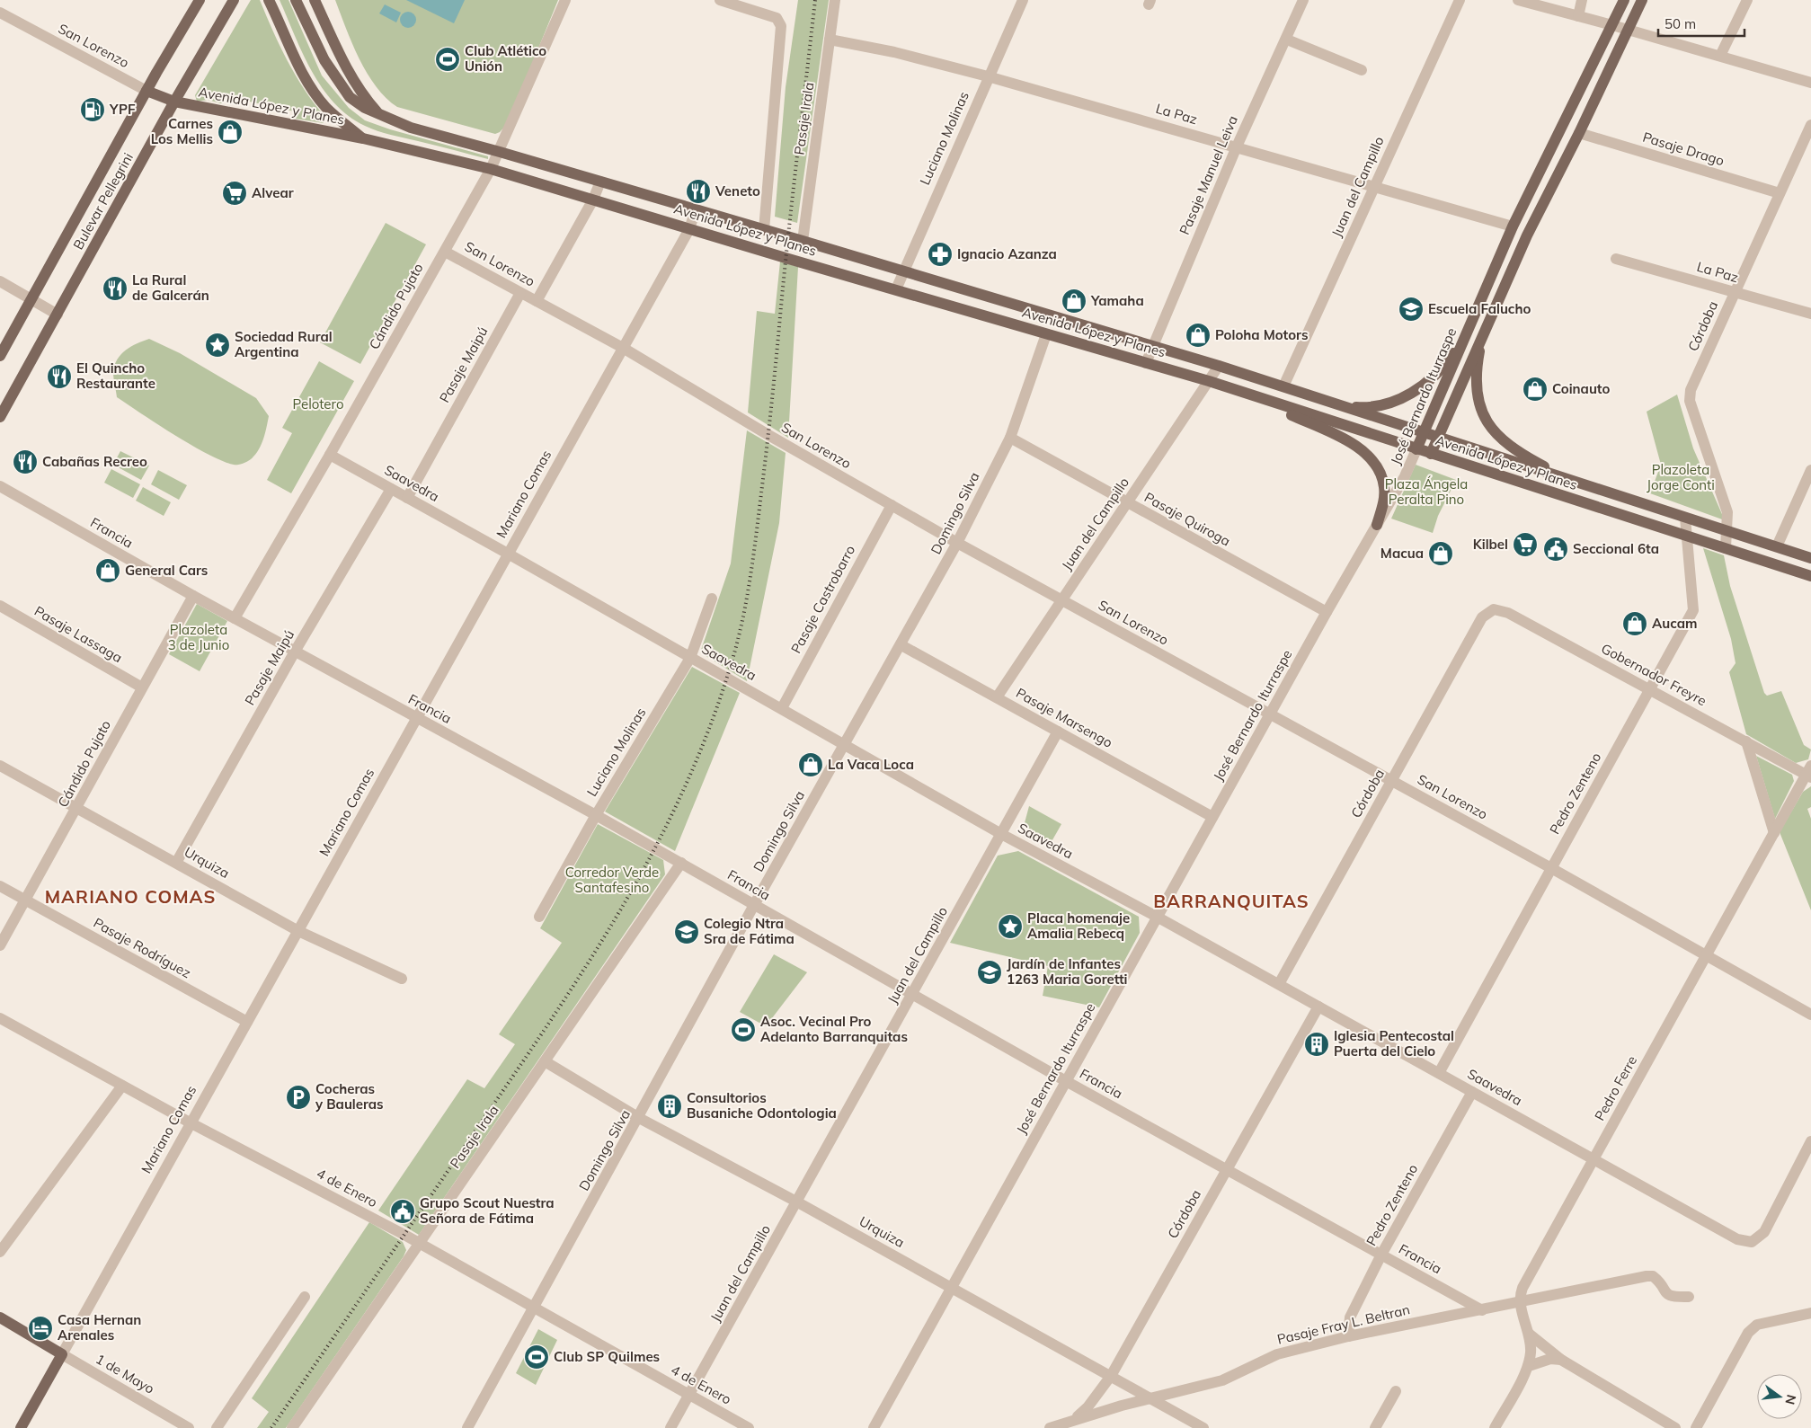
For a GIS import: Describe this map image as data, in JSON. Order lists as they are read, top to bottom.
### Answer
{
  "streets": {
    "main road": [
      "San Lorenzo",
      "Avenida López y Planes",
      "Bulevar Pellegrini",
      "José Bernardo Iturraspe",
      "Mariano Comas",
      "1 de Mayo"
    ],
    "street": [
      "La Paz",
      "Pasaje Irala",
      "Luciano Molinas",
      "Pasaje Drago",
      "Pasaje Manuel Leiva",
      "Juan del Campillo",
      "Cándido Pujato",
      "Córdoba",
      "Pasaje Maipú",
      "Saavedra",
      "Domingo Silva",
      "Pasaje Quiroga",
      "Francia",
      "Pasaje Castrobarro",
      "Pasaje Lassaga",
      "Gobernador Freyre",
      "Pasaje Marsengo",
      "Pedro Zenteno",
      "Urquiza",
      "Pasaje Rodríguez",
      "Pedro Ferre",
      "4 de Enero",
      "Pasaje Fray L. Beltran"
    ]
  },
  "crossings": [
    ["San Lorenzo", "Avenida López y Planes"],
    ["San Lorenzo", "Juan del Campillo"],
    ["San Lorenzo", "Bulevar Pellegrini"],
    ["San Lorenzo", "Cándido Pujato"],
    ["San Lorenzo", "Córdoba"],
    ["San Lorenzo", "Pasaje Maipú"],
    ["San Lorenzo", "José Bernardo Iturraspe"],
    ["San Lorenzo", "Mariano Comas"],
    ["San Lorenzo", "Domingo Silva"],
    ["San Lorenzo", "Pasaje Castrobarro"],
    ["San Lorenzo", "Pedro Zenteno"],
    ["San Lorenzo", "Pedro Ferre"],
    ["Avenida López y Planes", "Pasaje Irala"],
    ["Avenida López y Planes", "Luciano Molinas"],
    ["Avenida López y Planes", "Pasaje Manuel Leiva"],
    ["Avenida López y Planes", "Juan del Campillo"],
    ["Avenida López y Planes", "Bulevar Pellegrini"],
    ["Avenida López y Planes", "Cándido Pujato"],
    ["Avenida López y Planes", "Córdoba"],
    ["Avenida López y Planes", "José Bernardo Iturraspe"],
    ["Avenida López y Planes", "Mariano Comas"],
    ["Avenida López y Planes", "Domingo Silva"],
    ["Avenida López y Planes", "Pedro Zenteno"],
    ["La Paz", "Pasaje Irala"],
    ["La Paz", "Luciano Molinas"],
    ["La Paz", "Pasaje Manuel Leiva"],
    ["La Paz", "Juan del Campillo"],
    ["La Paz", "Córdoba"],
    ["La Paz", "José Bernardo Iturraspe"],
    ["Pasaje Irala", "Francia"],
    ["Pasaje Irala", "Urquiza"],
    ["Pasaje Irala", "4 de Enero"],
    ["Luciano Molinas", "Saavedra"],
    ["Luciano Molinas", "Francia"],
    ["Pasaje Drago", "Córdoba"],
    ["Juan del Campillo", "Saavedra"],
    ["Juan del Campillo", "Pasaje Quiroga"],
    ["Juan del Campillo", "Francia"],
    ["Juan del Campillo", "Pasaje Marsengo"],
    ["Juan del Campillo", "Urquiza"],
    ["Juan del Campillo", "4 de Enero"],
    ["Cándido Pujato", "Saavedra"],
    ["Cándido Pujato", "Francia"],
    ["Cándido Pujato", "Pasaje Lassaga"],
    ["Cándido Pujato", "Urquiza"],
    ["Cándido Pujato", "Pasaje Rodríguez"],
    ["Córdoba", "Saavedra"],
    ["Córdoba", "Francia"],
    ["Córdoba", "Gobernador Freyre"],
    ["Córdoba", "Urquiza"],
    ["Córdoba", "Pasaje Fray L. Beltran"],
    ["Pasaje Maipú", "Saavedra"],
    ["Pasaje Maipú", "Francia"],
    ["Pasaje Maipú", "Urquiza"],
    ["José Bernardo Iturraspe", "Saavedra"],
    ["José Bernardo Iturraspe", "Pasaje Quiroga"],
    ["José Bernardo Iturraspe", "Francia"],
    ["José Bernardo Iturraspe", "Pasaje Marsengo"],
    ["José Bernardo Iturraspe", "Urquiza"],
    ["Saavedra", "Mariano Comas"],
    ["Saavedra", "Domingo Silva"],
    ["Saavedra", "Pasaje Castrobarro"],
    ["Saavedra", "Pedro Zenteno"],
    ["Saavedra", "Pedro Ferre"],
    ["Mariano Comas", "Francia"],
    ["Mariano Comas", "Urquiza"],
    ["Mariano Comas", "Pasaje Rodríguez"],
    ["Mariano Comas", "4 de Enero"],
    ["Mariano Comas", "1 de Mayo"],
    ["Domingo Silva", "Pasaje Quiroga"],
    ["Domingo Silva", "Francia"],
    ["Domingo Silva", "Pasaje Marsengo"],
    ["Domingo Silva", "Urquiza"],
    ["Domingo Silva", "4 de Enero"],
    ["Francia", "Pedro Zenteno"],
    ["Francia", "Pasaje Fray L. Beltran"],
    ["Gobernador Freyre", "Pedro Zenteno"],
    ["Gobernador Freyre", "Pedro Ferre"],
    ["Pedro Zenteno", "Pasaje Fray L. Beltran"],
    ["Urquiza", "Pasaje Fray L. Beltran"],
    ["Pedro Ferre", "Pasaje Fray L. Beltran"]
  ],
  "districts": ["MARIANO COMAS", "BARRANQUITAS"],
  "parks": [
    "Pelotero",
    "Plazoleta Jorge Conti",
    "Plaza Ángela Peralta Pino",
    "Plazoleta 3 de Junio",
    "Corredor Verde Santafesino"
  ],
  "places": {
    "sports": ["Club Atlético Unión", "Asoc. Vecinal Pro Adelanto Barranquitas", "Club SP Quilmes"],
    "fuel station": ["YPF"],
    "shop": [
      "Carnes Los Mellis",
      "Yamaha",
      "Poloha Motors",
      "Coinauto",
      "Macua",
      "General Cars",
      "Aucam",
      "La Vaca Loca"
    ],
    "restaurant": [
      "Veneto",
      "La Rural de Galcerán",
      "El Quincho Restaurante",
      "Cabañas Recreo"
    ],
    "supermarket": ["Alvear", "Kilbel"],
    "pharmacy": ["Ignacio Azanza"],
    "school or university": ["Escuela Falucho", "Colegio Ntra Sra de Fátima", "Jardín de Infantes 1263 Maria Goretti"],
    "place": ["Sociedad Rural Argentina", "Placa homenaje Amalia Rebecq"],
    "public building": ["Seccional 6ta", "Grupo Scout Nuestra Señora de Fátima"],
    "building": ["Iglesia Pentecostal Puerta del Cielo", "Consultorios Busaniche Odontologia"],
    "parking": ["Cocheras y Bauleras"],
    "hotel": ["Casa Hernan Arenales"]
  },
  "scale_bar": "50 m",
  "north": "right"
}
